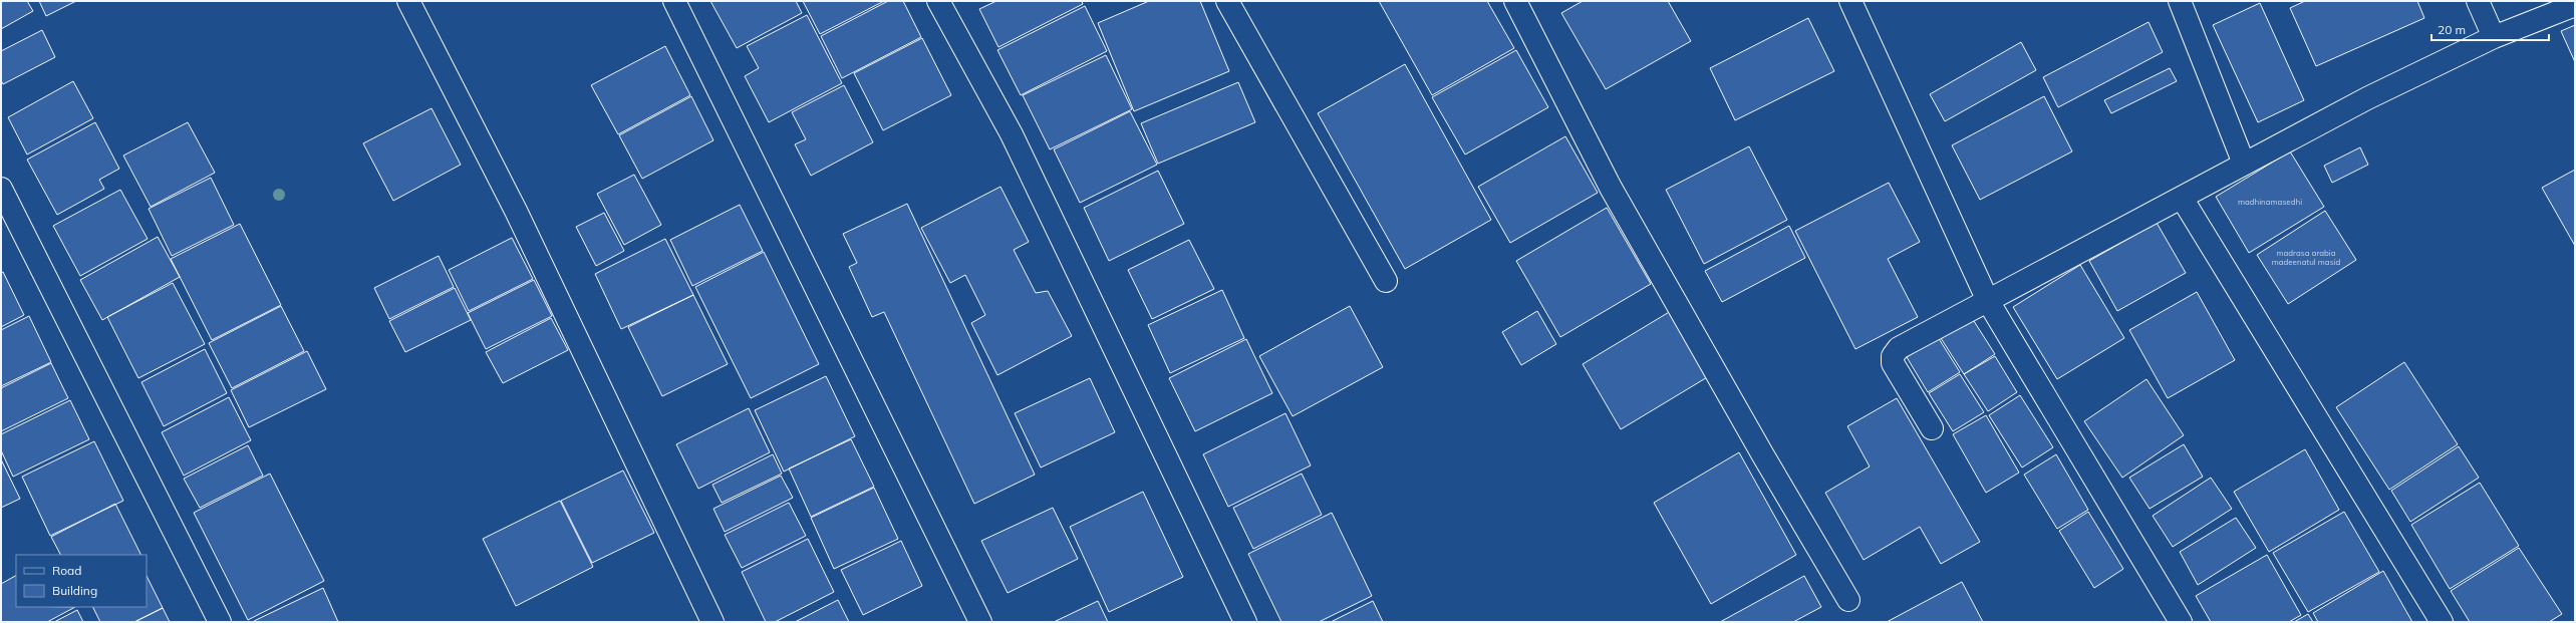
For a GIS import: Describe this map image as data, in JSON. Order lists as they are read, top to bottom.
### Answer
{
  "house_numbers": ["madhinamasedhi", "madrasa arabia madeenatul masid"],
  "legend": ["Road", "Building"],
  "scale_bar": "20 m"
}
